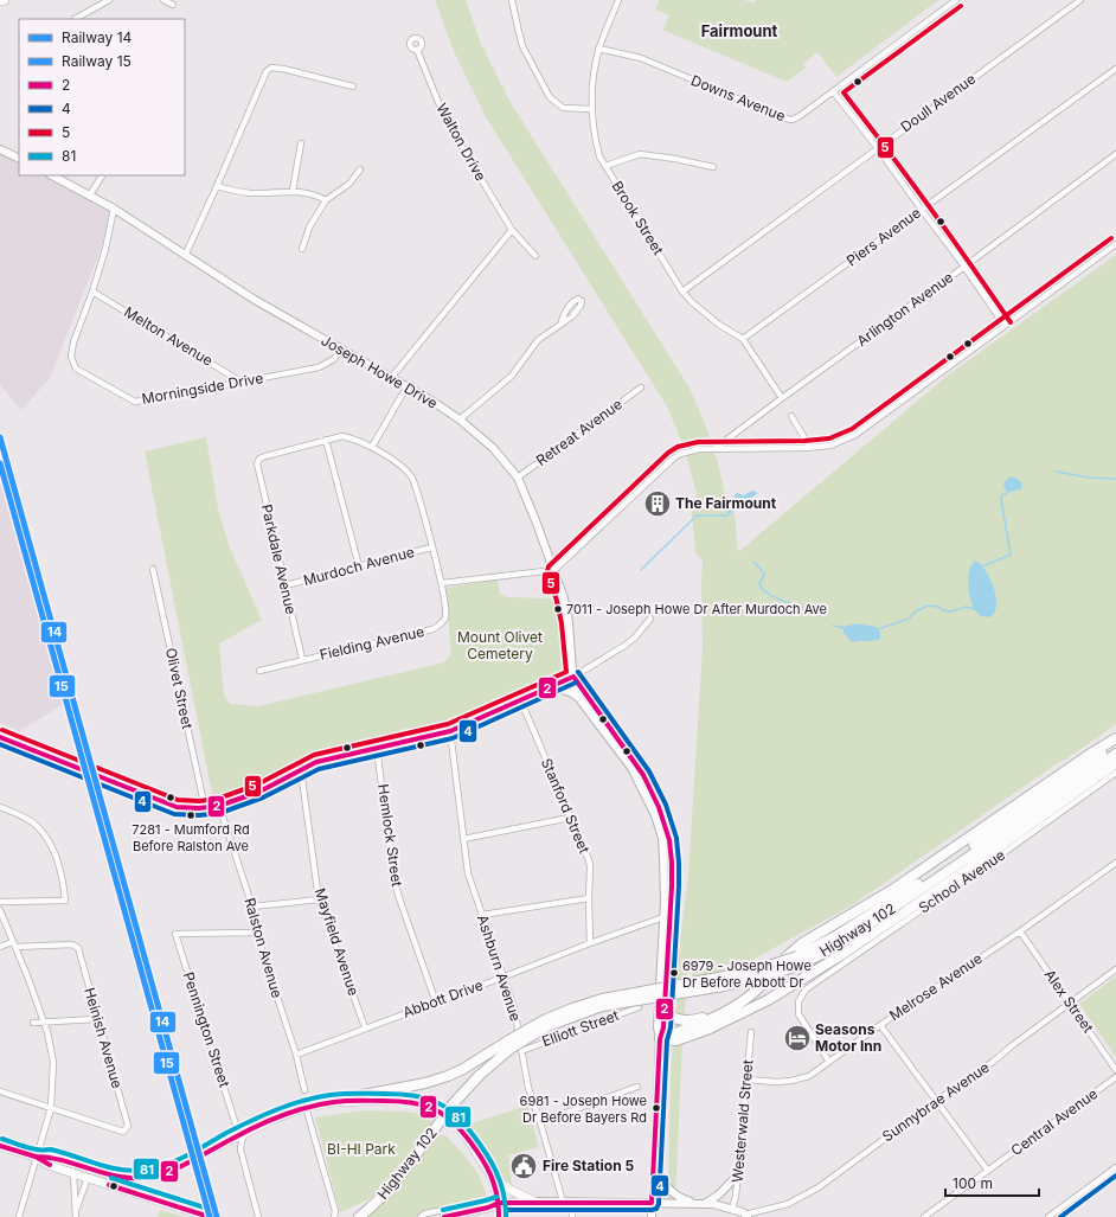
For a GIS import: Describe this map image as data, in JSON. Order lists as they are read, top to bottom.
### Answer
{
  "streets": {
    "highway": ["Highway 102"],
    "main road": ["Joseph Howe Drive"],
    "street": [
      "Downs Avenue",
      "Doull Avenue",
      "Walton Drive",
      "Brook Street",
      "Piers Avenue",
      "Arlington Avenue",
      "Melton Avenue",
      "Morningside Drive",
      "Retreat Avenue",
      "Parkdale Avenue",
      "Murdoch Avenue",
      "Fielding Avenue",
      "Olivet Street",
      "Stanford Street",
      "Hemlock Street",
      "School Avenue",
      "Mayfield Avenue",
      "Ralston Avenue",
      "Ashburn Avenue",
      "Melrose Avenue",
      "Abbott Drive",
      "Alex Street",
      "Elliott Street",
      "Pennington Street",
      "Heinish Avenue",
      "Sunnybrae Avenue",
      "Westerwald Street",
      "Central Avenue"
    ]
  },
  "crossings": [
    ["Downs Avenue", "Brook Street"],
    ["Doull Avenue", "Brook Street"],
    ["Brook Street", "Piers Avenue"],
    ["Brook Street", "Arlington Avenue"],
    ["Melton Avenue", "Morningside Drive"],
    ["Joseph Howe Drive", "Morningside Drive"],
    ["Joseph Howe Drive", "Retreat Avenue"],
    ["Joseph Howe Drive", "Abbott Drive"],
    ["Parkdale Avenue", "Murdoch Avenue"],
    ["Parkdale Avenue", "Fielding Avenue"],
    ["Stanford Street", "Abbott Drive"],
    ["Hemlock Street", "Abbott Drive"],
    ["School Avenue", "Melrose Avenue"],
    ["Highway 102", "Ashburn Avenue"],
    ["Highway 102", "Elliott Street"],
    ["Mayfield Avenue", "Abbott Drive"],
    ["Ralston Avenue", "Abbott Drive"],
    ["Ralston Avenue", "Pennington Street"],
    ["Ashburn Avenue", "Abbott Drive"],
    ["Ashburn Avenue", "Elliott Street"],
    ["Melrose Avenue", "Alex Street"],
    ["Melrose Avenue", "Westerwald Street"],
    ["Alex Street", "Sunnybrae Avenue"],
    ["Sunnybrae Avenue", "Westerwald Street"]
  ],
  "districts": ["Fairmount"],
  "parks": ["Mount Olivet Cemetery", "BI-HI Park"],
  "places": {
    "building": ["The Fairmount"],
    "other": [
      "7011 - Joseph Howe Dr After Murdoch Ave",
      "7281 - Mumford Rd Before Ralston Ave",
      "6979 - Joseph Howe Dr Before Abbott Dr",
      "6981 - Joseph Howe Dr Before Bayers Rd"
    ],
    "hotel": ["Seasons Motor Inn"],
    "public building": ["Fire Station 5"]
  },
  "lines": [
    "transit line 5",
    "rail line 14",
    "rail line 15",
    "transit line 4",
    "transit line 2",
    "transit line 81"
  ],
  "legend": [
    "Railway 14",
    "Railway 15",
    "2",
    "4",
    "5",
    "81"
  ],
  "scale_bar": "100 m"
}
